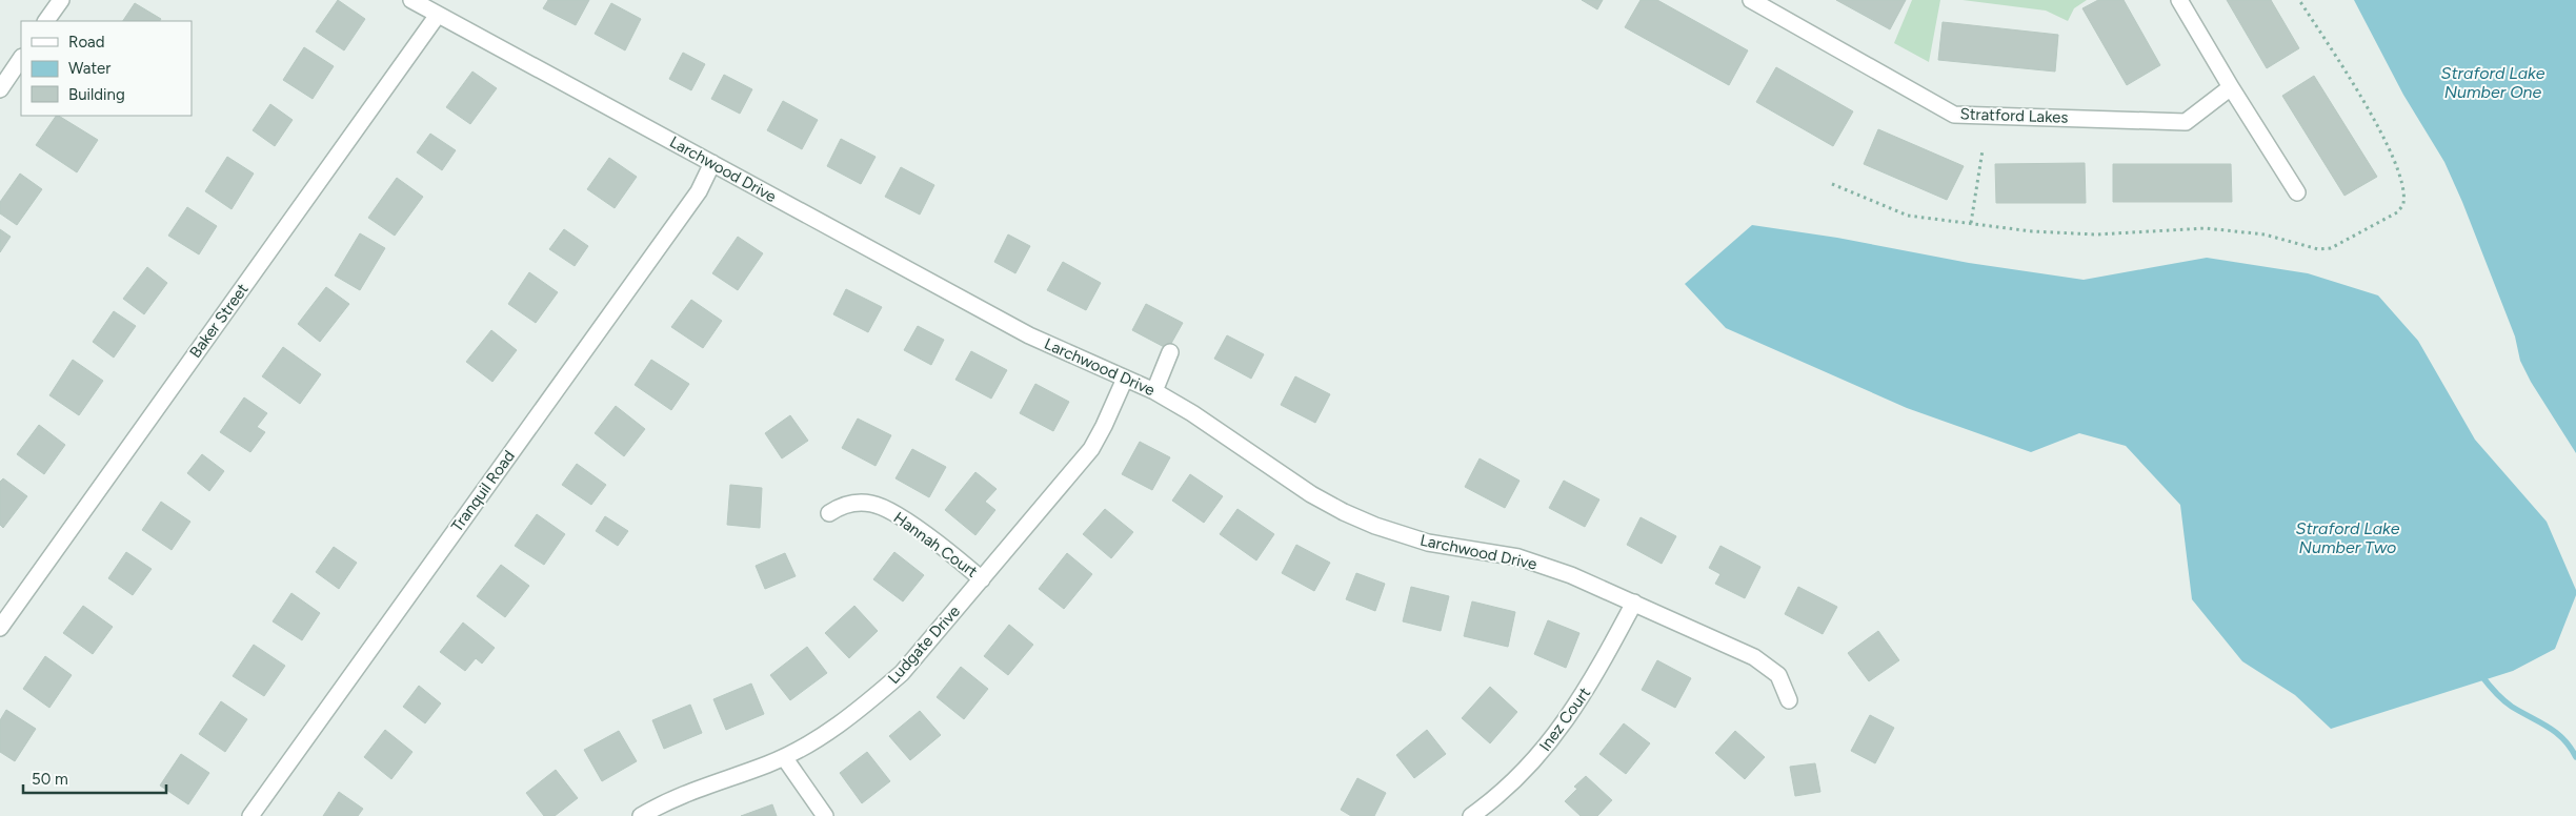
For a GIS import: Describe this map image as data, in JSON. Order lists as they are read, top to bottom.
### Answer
{
  "streets": {
    "street": [
      "Stratford Lakes",
      "Larchwood Drive",
      "Baker Street",
      "Tranquil Road",
      "Hannah Court",
      "Ludgate Drive",
      "Inez Court"
    ]
  },
  "crossings": [
    ["Larchwood Drive", "Baker Street"],
    ["Larchwood Drive", "Tranquil Road"],
    ["Larchwood Drive", "Ludgate Drive"],
    ["Larchwood Drive", "Inez Court"],
    ["Hannah Court", "Ludgate Drive"]
  ],
  "water": ["Straford Lake Number One", "Straford Lake Number Two"],
  "legend": ["Road", "Water", "Building"],
  "scale_bar": "50 m"
}
